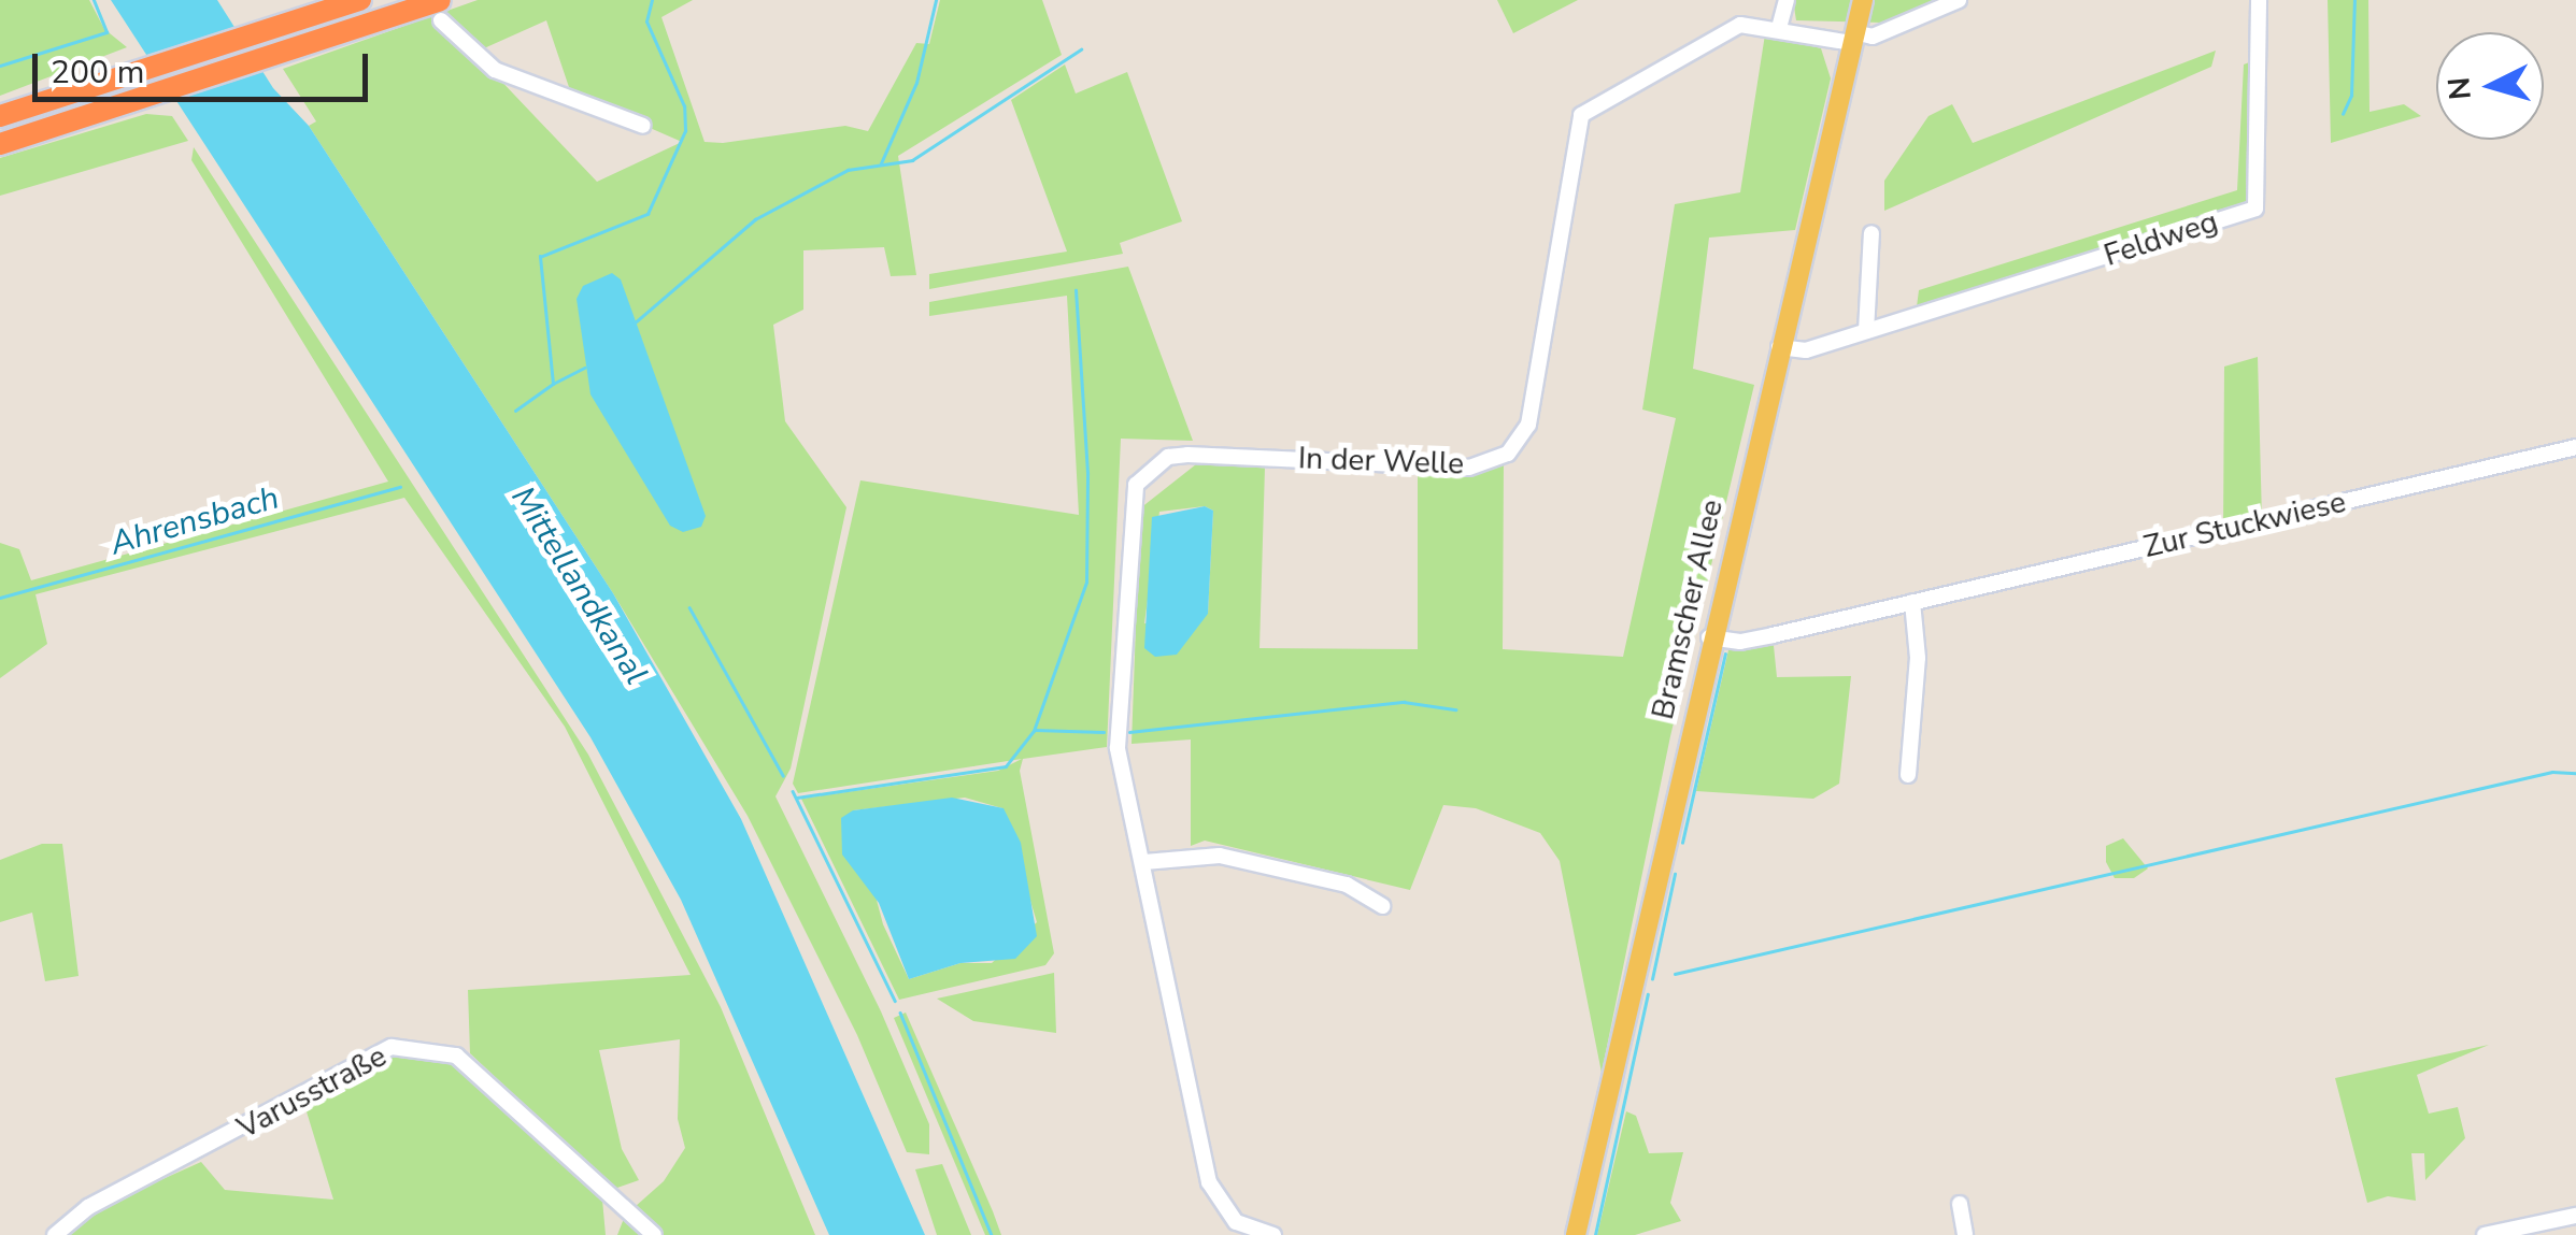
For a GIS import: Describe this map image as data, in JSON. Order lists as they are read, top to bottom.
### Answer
{
  "streets": {
    "main road": ["Bramscher Allee"],
    "street": [
      "Feldweg",
      "In der Welle",
      "Zur Stuckwiese",
      "Varusstraße"
    ]
  },
  "crossings": [
    ["Feldweg", "Bramscher Allee"],
    ["In der Welle", "Bramscher Allee"],
    ["Zur Stuckwiese", "Bramscher Allee"]
  ],
  "water": ["Ahrensbach", "Mittellandkanal"],
  "scale_bar": "200 m",
  "north": "left"
}
